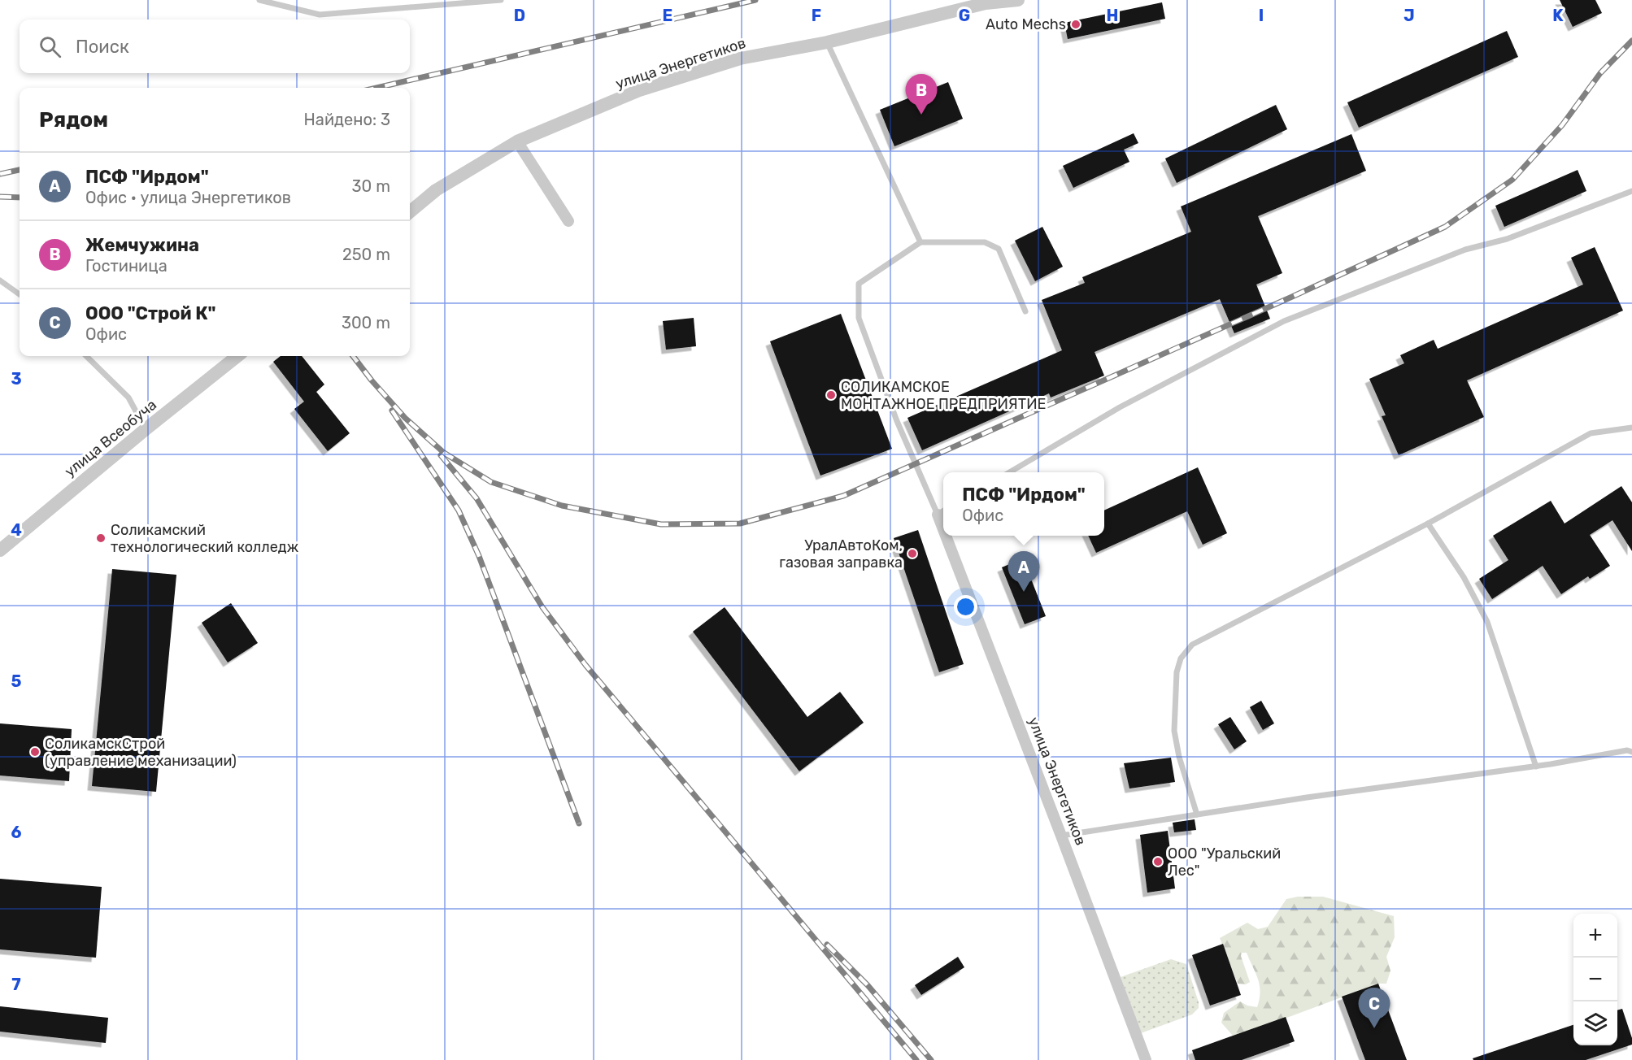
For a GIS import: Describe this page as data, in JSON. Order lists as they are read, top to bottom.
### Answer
{
  "streets": {
    "street": ["улица Энергетиков", "улица Всеобуча"]
  },
  "places": [
    "Auto Mechs",
    "СОЛИКАМСКОЕ МОНТАЖНОЕ ПРЕДПРИЯТИЕ",
    "Соликамский технологический колледж",
    "УралАвтоКом, газовая заправка",
    "СоликамскСтрой (управление механизации)",
    "ООО \"Уральский Лес\""
  ],
  "page": {
    "search": "Поиск",
    "pins": ["B", "A", "C"],
    "heading": ["Рядом", "Найдено: 3"],
    "list": [
      {
        "mark": "A",
        "name": "ПСФ \"Ирдом\"",
        "note": "Офис · улица Энергетиков",
        "value": "30 m"
      },
      {
        "mark": "B",
        "name": "Жемчужина",
        "note": "Гостиница",
        "value": "250 m"
      },
      {
        "mark": "C",
        "name": "ООО \"Строй К\"",
        "note": "Офис",
        "value": "300 m"
      }
    ],
    "popup": ["ПСФ \"Ирдом\"", "Офис"],
    "map_buttons": ["+", "−"]
  },
  "grid": {
    "columns": [
      "D",
      "E",
      "F",
      "G",
      "H",
      "I",
      "J",
      "K"
    ],
    "rows": [
      "3",
      "4",
      "5",
      "6",
      "7"
    ]
  }
}
